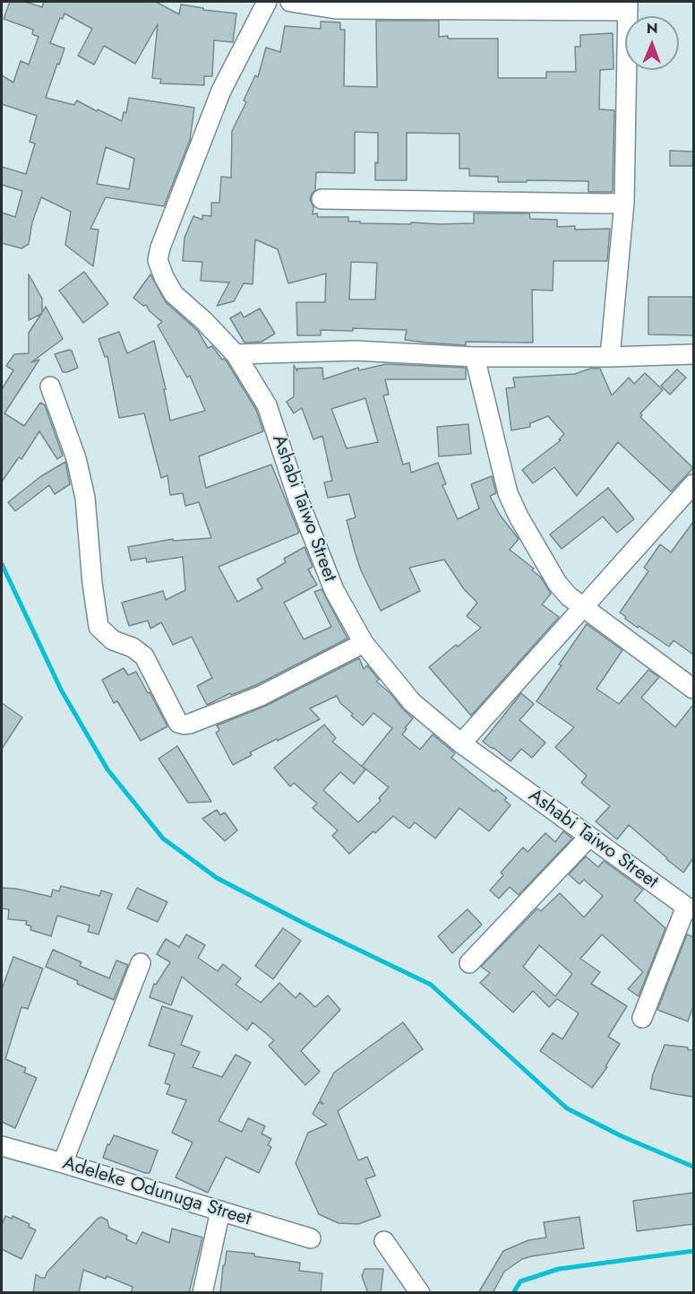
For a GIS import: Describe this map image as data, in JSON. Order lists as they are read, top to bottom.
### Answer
{
  "streets": {
    "street": ["Ashabi Taiwo Street", "Adeleke Odunuga Street"]
  },
  "north": "top"
}
